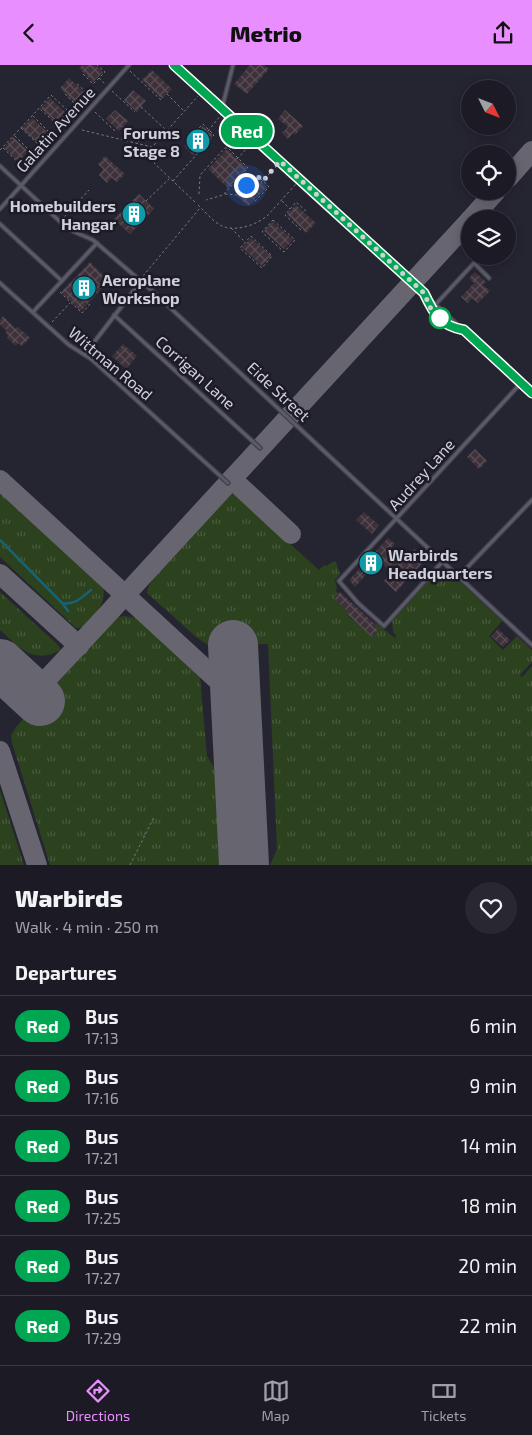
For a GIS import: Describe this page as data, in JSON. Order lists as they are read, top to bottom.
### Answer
{
  "streets": {
    "lane": [
      "Galatin Avenue",
      "Wittman Road",
      "Corrigan Lane",
      "Eide Street",
      "Audrey Lane"
    ]
  },
  "crossings": [
    ["Galatin Avenue", "Eide Street"],
    ["Eide Street", "Audrey Lane"]
  ],
  "places": {
    "building": [
      "Forums Stage 8",
      "Homebuilders Hangar",
      "Aeroplane Workshop",
      "Warbirds Headquarters"
    ]
  },
  "lines": ["bus line Red"],
  "north": "bottom right",
  "page": {
    "header": "Metrio",
    "on_map": "Red",
    "heading": [
      ["Warbirds", "Walk · 4 min · 250 m"],
      "Departures"
    ],
    "list": [
      {
        "mark": "Red",
        "name": "Bus",
        "note": "17:13",
        "value": "6 min"
      },
      {
        "mark": "Red",
        "name": "Bus",
        "note": "17:16",
        "value": "9 min"
      },
      {
        "mark": "Red",
        "name": "Bus",
        "note": "17:21",
        "value": "14 min"
      },
      {
        "mark": "Red",
        "name": "Bus",
        "note": "17:25",
        "value": "18 min"
      },
      {
        "mark": "Red",
        "name": "Bus",
        "note": "17:27",
        "value": "20 min"
      },
      {
        "mark": "Red",
        "name": "Bus",
        "note": "17:29",
        "value": "22 min"
      }
    ],
    "tabs": ["Directions", "Map", "Tickets"]
  }
}
